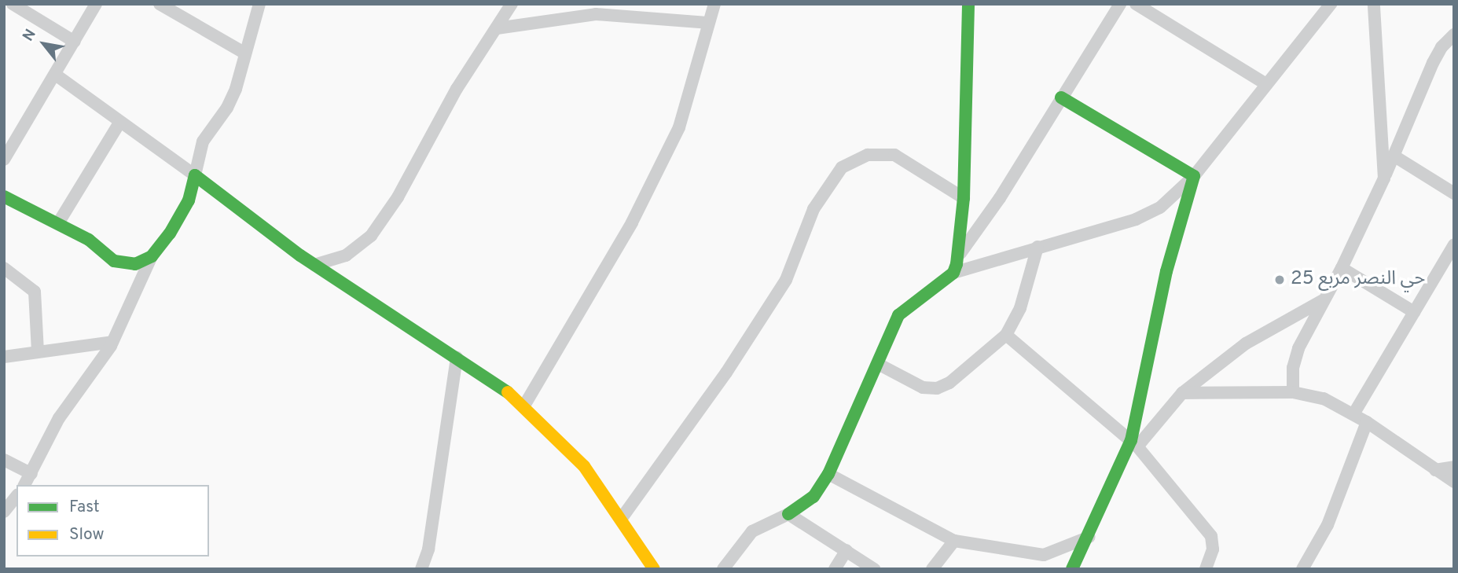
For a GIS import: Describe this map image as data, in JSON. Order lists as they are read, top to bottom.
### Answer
{
  "places": ["حي النصر مربع 25"],
  "legend": ["Fast", "Slow"],
  "north": "top left"
}
